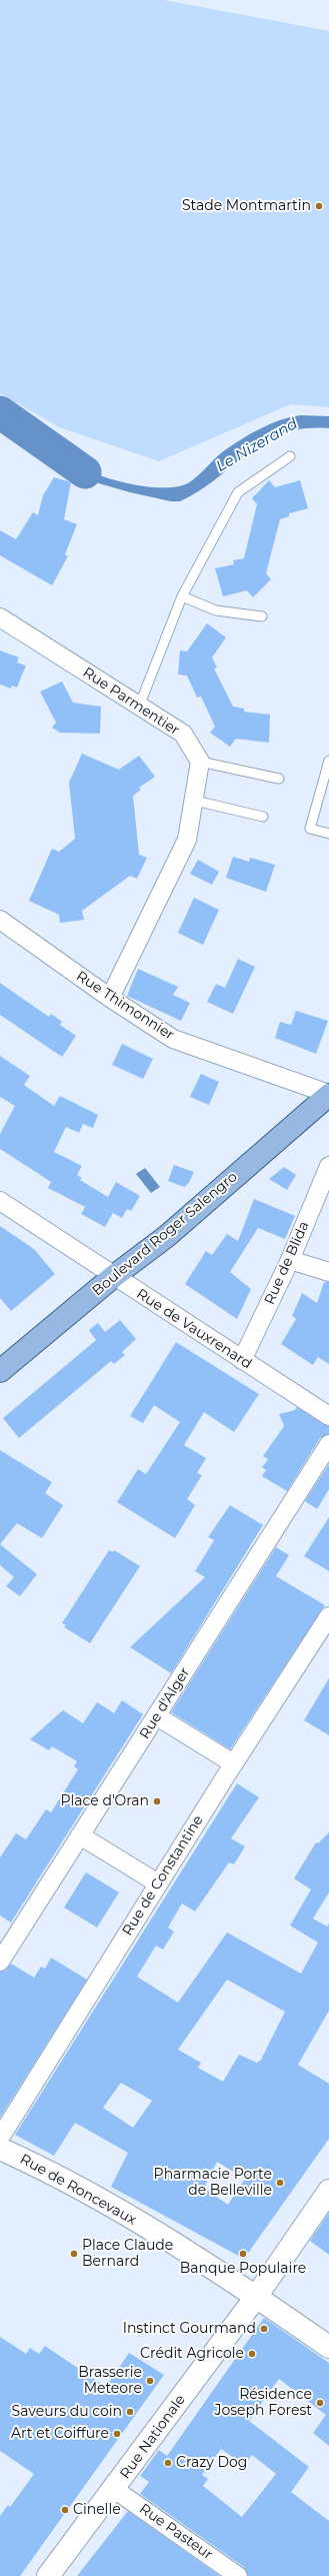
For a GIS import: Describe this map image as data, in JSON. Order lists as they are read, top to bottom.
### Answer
{
  "streets": {
    "main road": ["Boulevard Roger Salengro", "Rue de Roncevaux", "Rue Nationale"],
    "street": [
      "Rue Parmentier",
      "Rue Thimonnier",
      "Rue de Blida",
      "Rue de Vauxrenard",
      "Rue d'Alger",
      "Rue de Constantine",
      "Rue Pasteur"
    ]
  },
  "crossings": [
    ["Rue Thimonnier", "Boulevard Roger Salengro"],
    ["Boulevard Roger Salengro", "Rue de Vauxrenard"],
    ["Rue de Blida", "Rue de Vauxrenard"],
    ["Rue de Roncevaux", "Rue Nationale"],
    ["Rue Nationale", "Rue Pasteur"]
  ],
  "water": ["Le Nizerand"],
  "places": [
    "Stade Montmartin",
    "Place d'Oran",
    "Pharmacie Porte de Belleville",
    "Place Claude Bernard",
    "Banque Populaire",
    "Instinct Gourmand",
    "Crédit Agricole",
    "Brasserie Meteore",
    "Résidence Joseph Forest",
    "Saveurs du coin",
    "Art et Coiffure",
    "Crazy Dog",
    "Cinelle"
  ]
}
